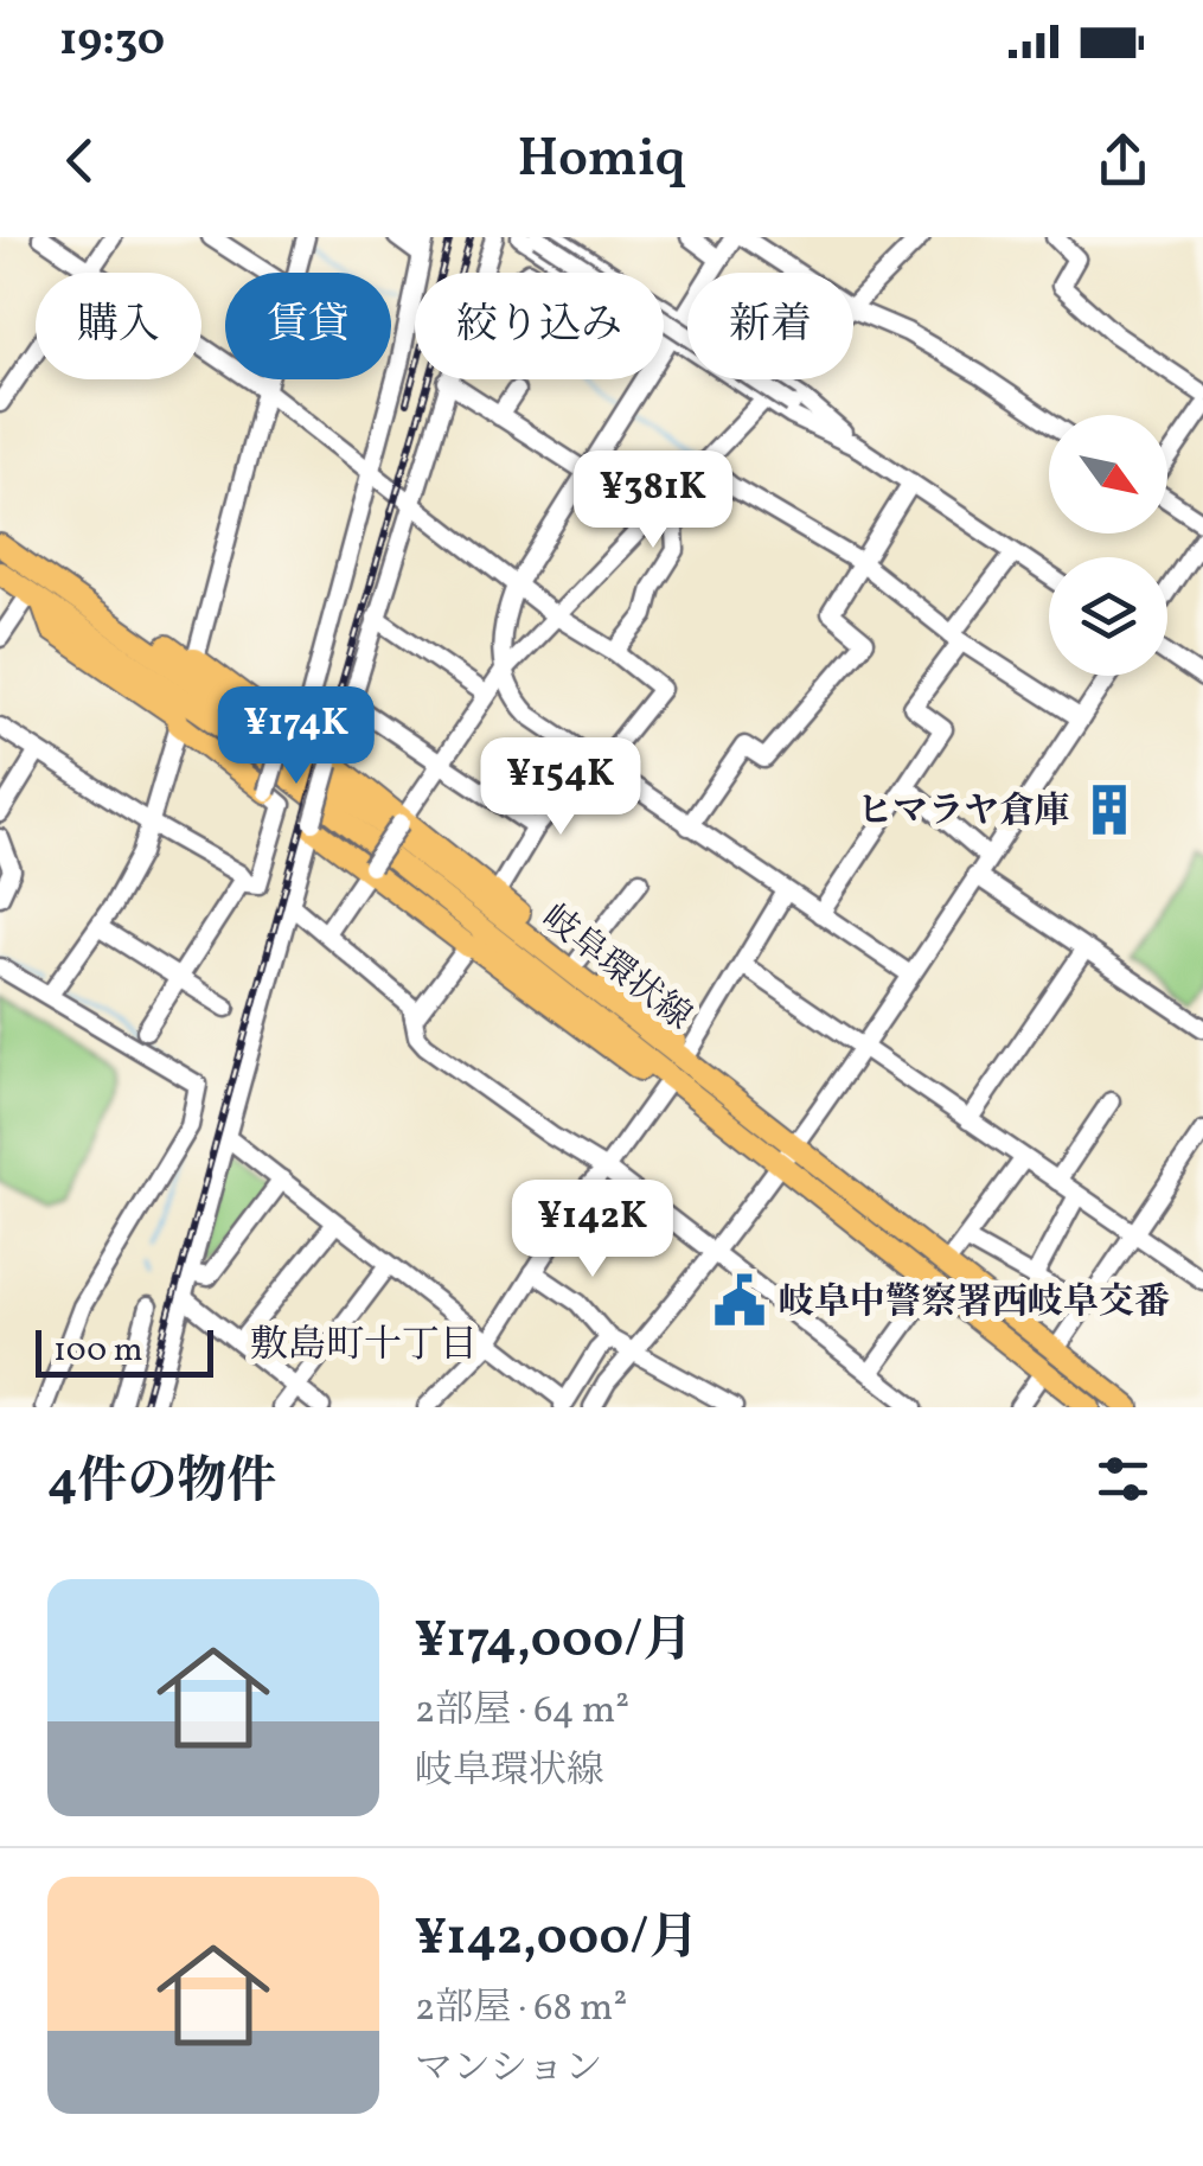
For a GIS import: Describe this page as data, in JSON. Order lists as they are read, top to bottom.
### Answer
{
  "streets": {
    "main road": ["岐阜環状線"]
  },
  "districts": ["敷島町十丁目"],
  "places": {
    "building": ["ヒマラヤ倉庫"],
    "public building": ["岐阜中警察署西岐阜交番"]
  },
  "scale_bar": "100 m",
  "north": "bottom right",
  "page": {
    "status": "19:30",
    "header": "Homiq",
    "chip": [
      "購入",
      "賃貸",
      "絞り込み",
      "新着"
    ],
    "price": [
      "¥381K",
      "¥174K",
      "¥154K",
      "¥142K"
    ],
    "scale": "100 m",
    "heading": "4件の物件",
    "list": [
      {
        "name": "¥174,000/月",
        "note": "2部屋 · 64 m² · 岐阜環状線"
      },
      {
        "name": "¥142,000/月",
        "note": "2部屋 · 68 m² · マンション"
      }
    ]
  }
}
